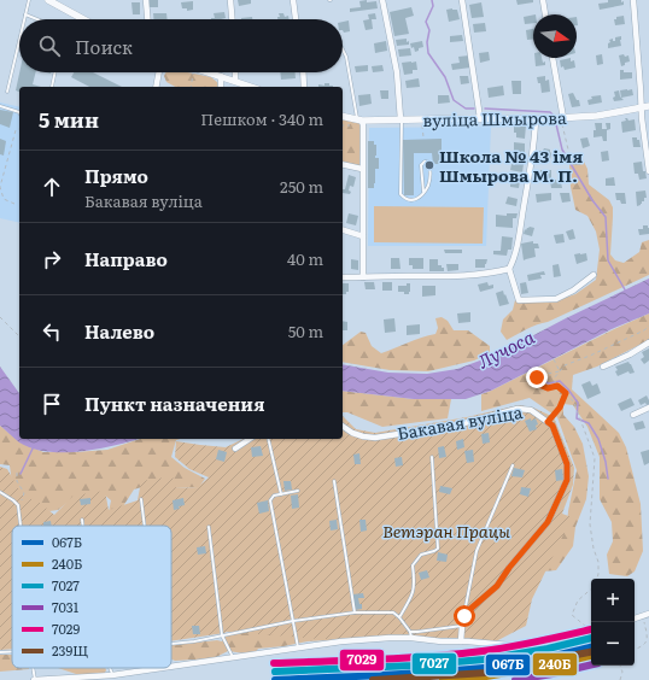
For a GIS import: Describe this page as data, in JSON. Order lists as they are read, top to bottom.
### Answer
{
  "streets": {
    "street": ["вуліца Шмырова", "Бакавая вуліца"]
  },
  "water": ["Лучоса"],
  "parks": ["Ветэран Працы"],
  "places": ["Школа № 43 імя Шмырова М. П."],
  "lines": [
    "transit line 7029",
    "transit line 7027",
    "transit line 067Б",
    "transit line 239Щ",
    "transit line 240Б",
    "transit line 7031"
  ],
  "legend": [
    "067Б",
    "240Б",
    "7027",
    "7031",
    "7029",
    "239Щ"
  ],
  "north": "right",
  "page": {
    "search": "Поиск",
    "heading": ["5 мин", "Пешком · 340 m"],
    "list": [
      ["Прямо", "Бакавая вуліца", "250 m"],
      ["Направо", "40 m"],
      ["Налево", "50 m"],
      "Пункт назначения"
    ],
    "map_buttons": ["+", "−"]
  }
}
